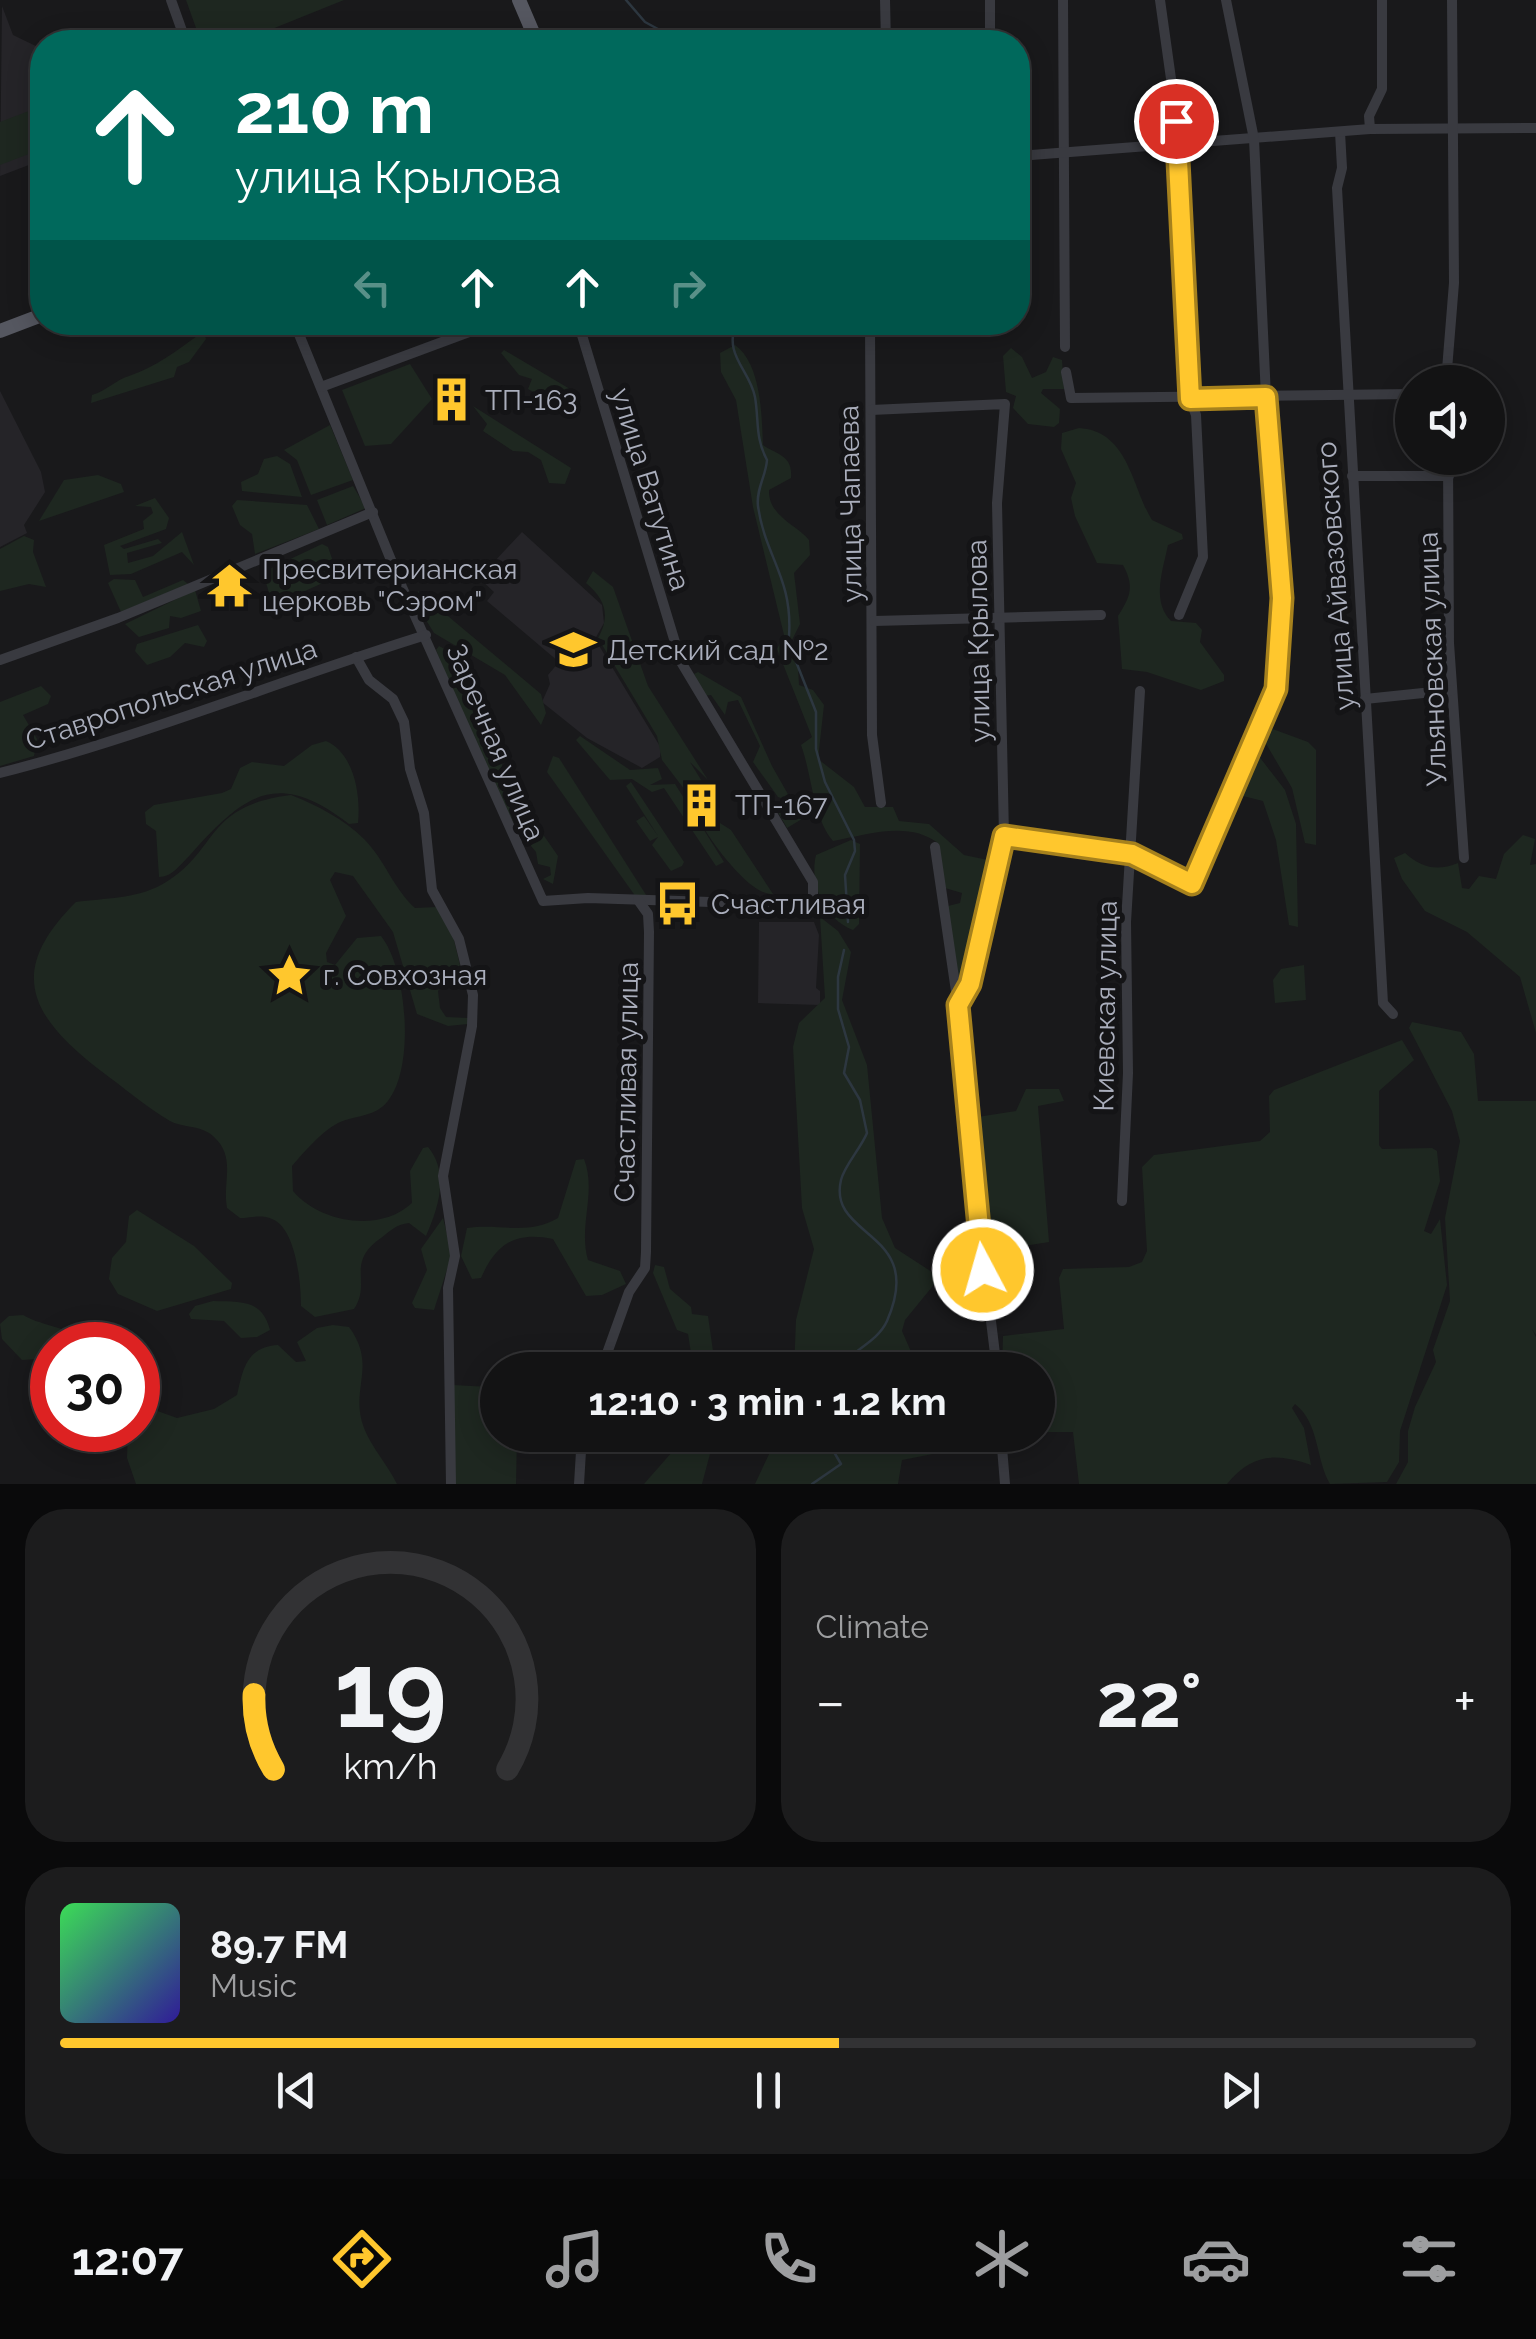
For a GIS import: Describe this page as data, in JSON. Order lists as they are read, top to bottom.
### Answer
{
  "streets": {
    "street": [
      "улица Ватутина",
      "улица Чапаева",
      "улица Айвазовского",
      "улица Крылова",
      "Ульяновская улица",
      "Ставропольская улица",
      "Заречная улица",
      "Киевская улица",
      "Счастливая улица"
    ]
  },
  "crossings": [
    ["улица Ватутина", "Заречная улица"],
    ["улица Ватутина", "Счастливая улица"],
    ["улица Чапаева", "улица Крылова"],
    ["Ставропольская улица", "Заречная улица"]
  ],
  "places": {
    "building": ["ТП-163", "ТП-167"],
    "temple": ["Пресвитерианская церковь \"Сэром\""],
    "school or university": ["Детский сад №2"],
    "bus stop": ["Счастливая"],
    "place": ["г. Совхозная"]
  },
  "page": {
    "turn": ["210 m", "улица Крылова"],
    "limit": "30",
    "trip": "12:10 · 3 min · 1.2 km",
    "tile": "Climate",
    "heat": ["−", "22°", "+"],
    "song": ["89.7 FM", "Music"],
    "tabs": "12:07",
    "gauge": ["19", "km/h"]
  }
}
